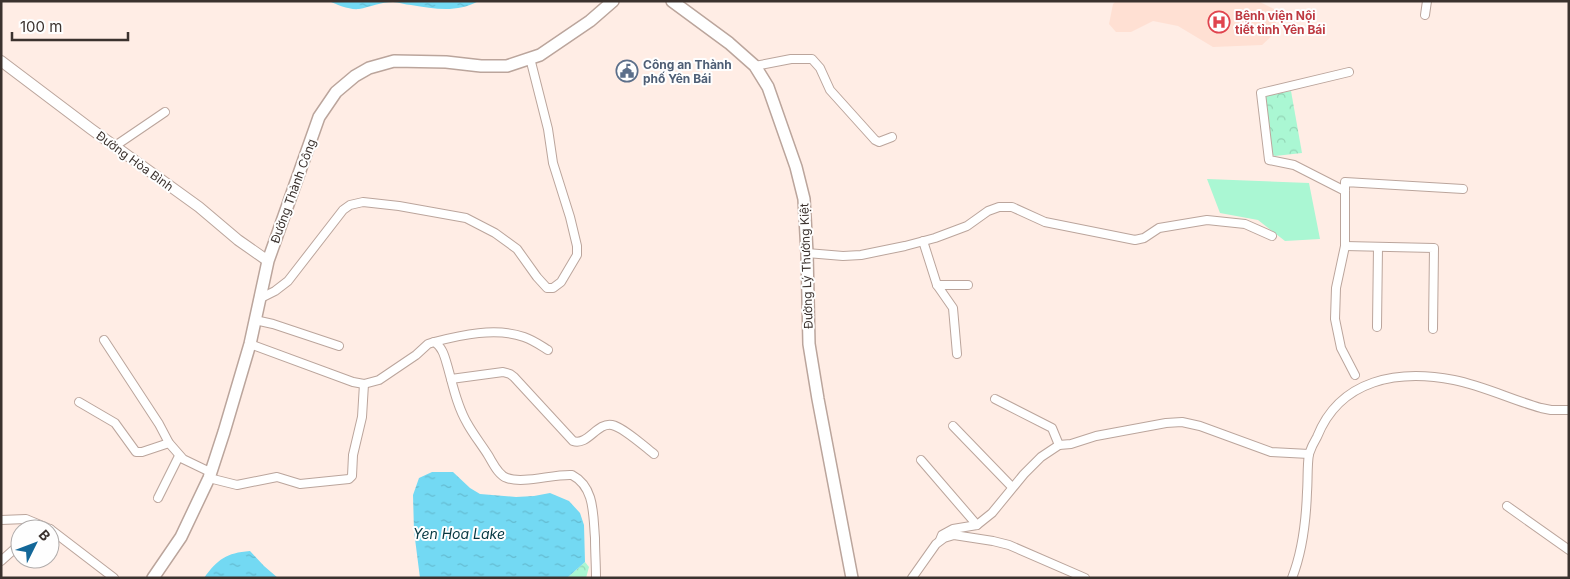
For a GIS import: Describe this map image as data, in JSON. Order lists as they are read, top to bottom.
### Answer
{
  "streets": {
    "main road": ["Đường Thành Công", "Đường Lý Thường Kiệt"],
    "street": ["Đường Hòa Bình"]
  },
  "crossings": [
    ["Đường Hòa Bình", "Đường Thành Công"]
  ],
  "water": ["Yen Hoa Lake"],
  "places": {
    "hospital": ["Bệnh viện Nội tiết tỉnh Yên Bái"],
    "public building": ["Công an Thành phố Yên Bái"]
  },
  "scale_bar": "100 m",
  "north": "top right"
}
